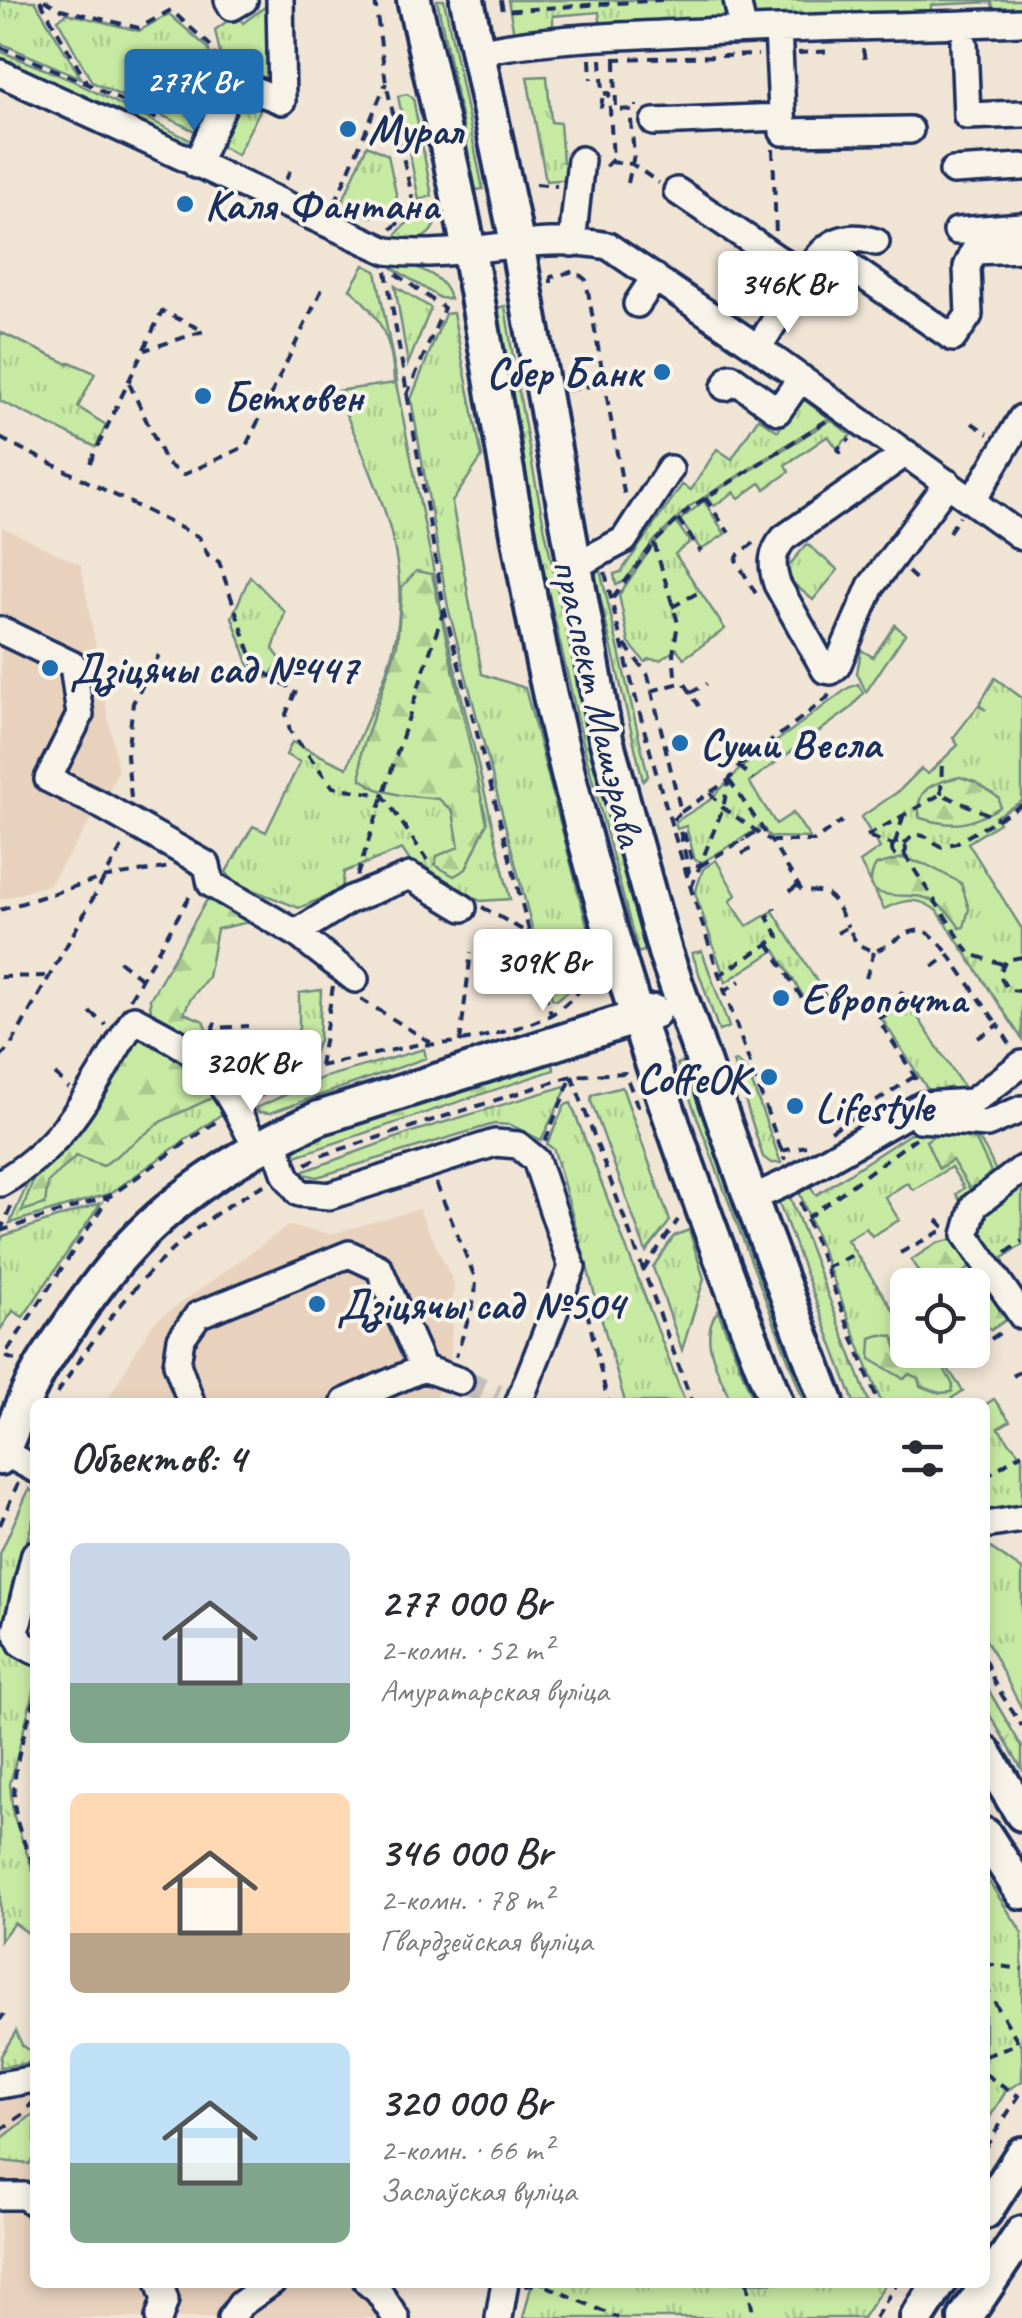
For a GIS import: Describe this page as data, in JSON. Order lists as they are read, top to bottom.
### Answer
{
  "streets": {
    "main road": ["праспект Машэрава"]
  },
  "places": [
    "Мурал",
    "Каля Фантана",
    "Сбер Банк",
    "Бетховен",
    "Дзіцячы сад №447",
    "Суши Весла",
    "Европочта",
    "CoffeOK",
    "Lifestyle",
    "Дзіцячы сад №504"
  ],
  "page": {
    "price": [
      "277K Br",
      "346K Br",
      "309K Br",
      "320K Br"
    ],
    "heading": "Объектов: 4",
    "list": [
      {
        "name": "277 000 Br",
        "note": "2-комн. · 52 m² · Амуратарская вуліца"
      },
      {
        "name": "346 000 Br",
        "note": "2-комн. · 78 m² · Гвардзейская вуліца"
      },
      {
        "name": "320 000 Br",
        "note": "2-комн. · 66 m² · Заслаўская вуліца"
      }
    ]
  }
}
